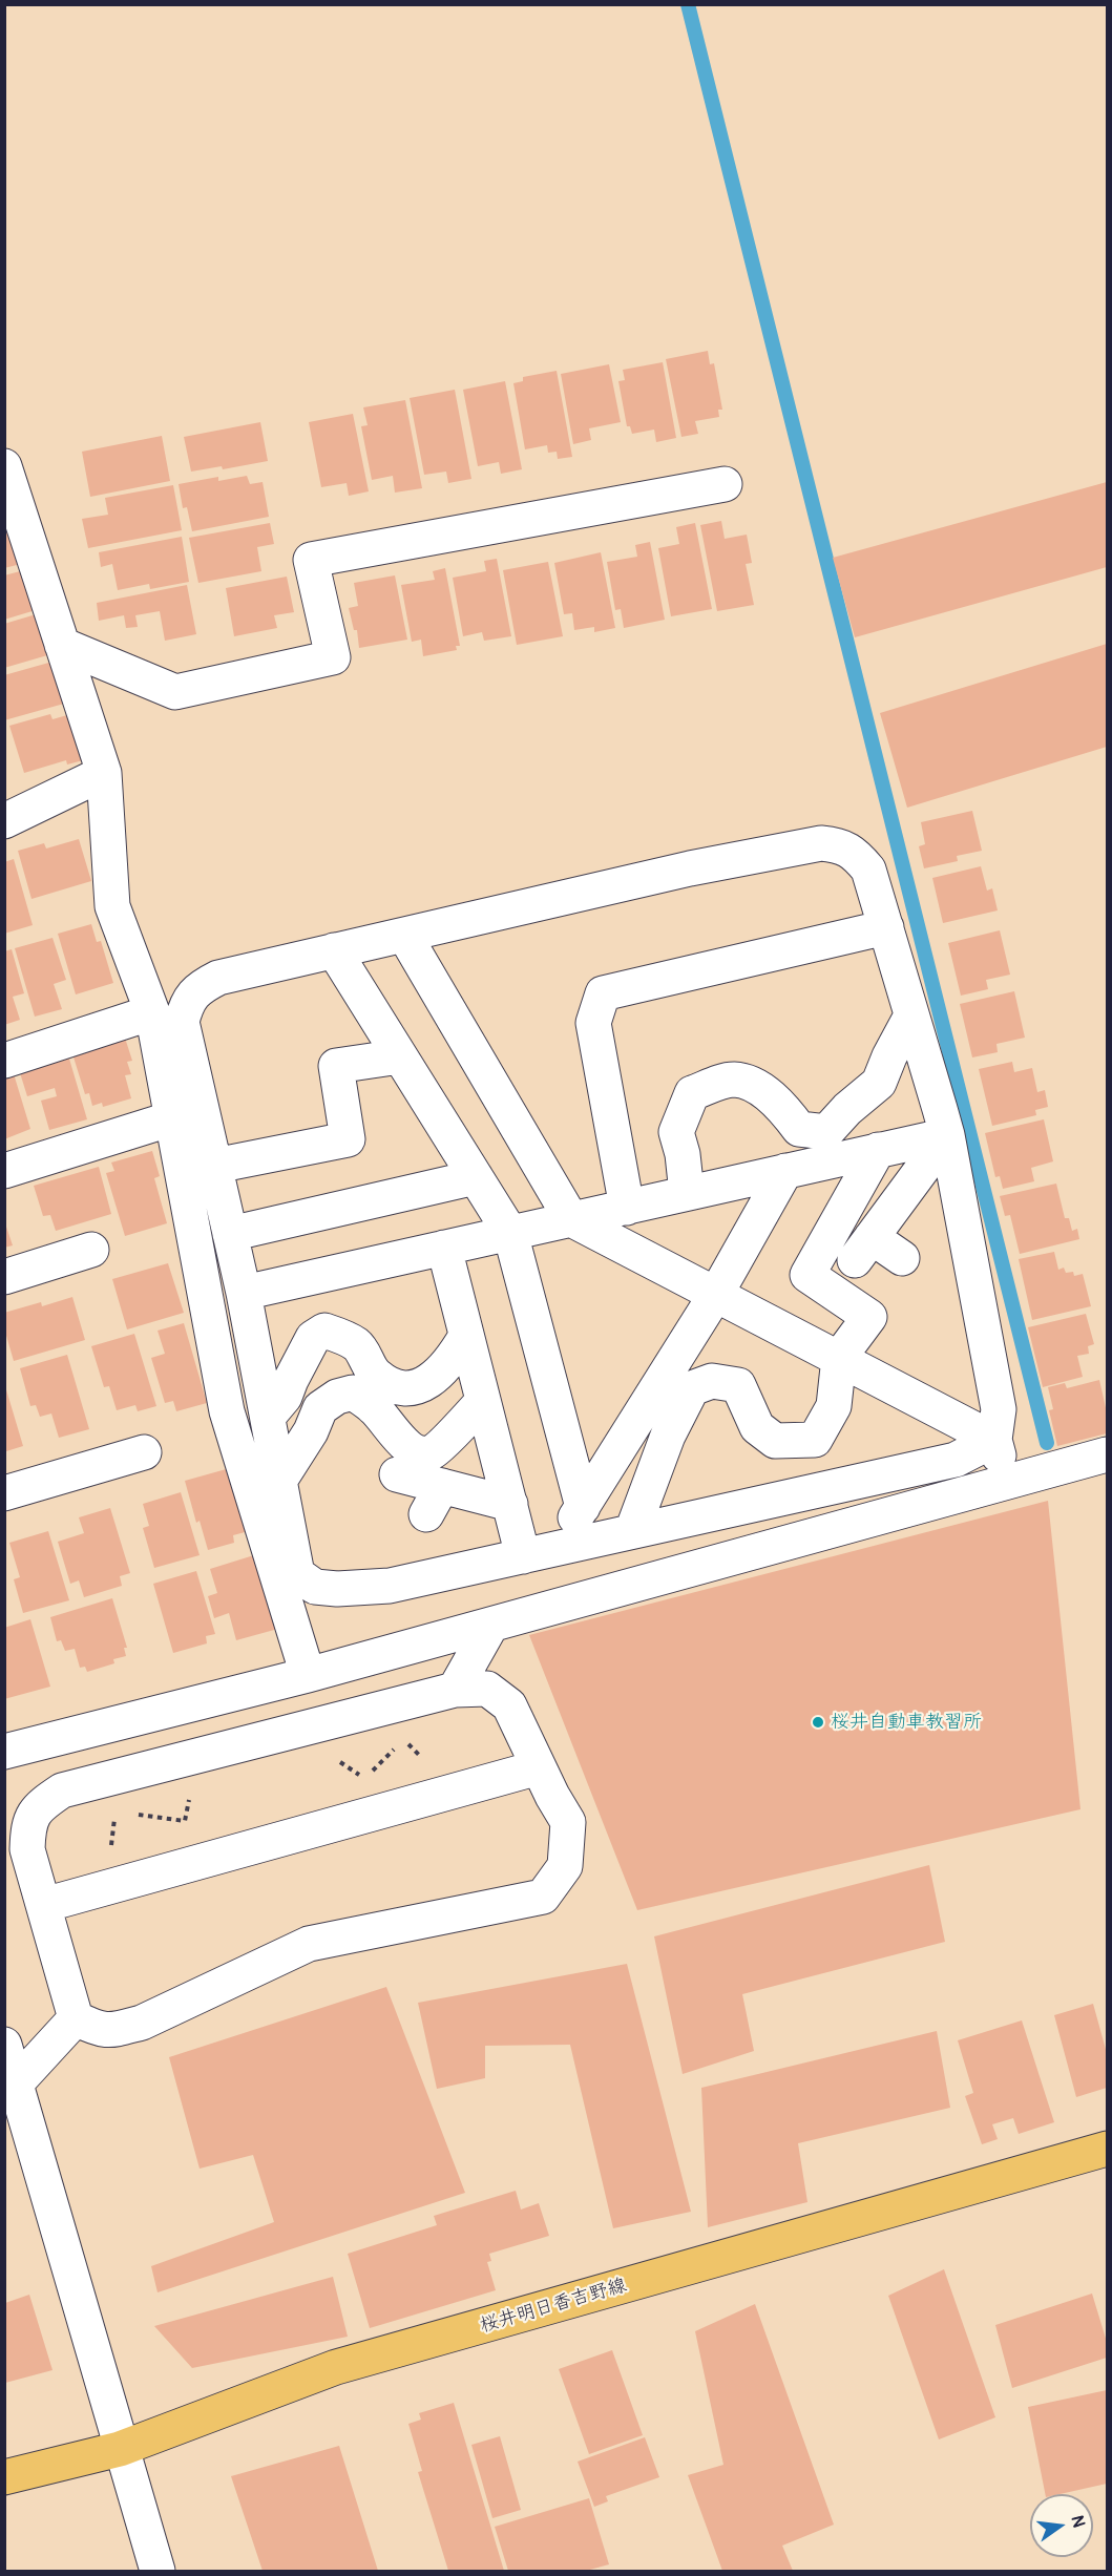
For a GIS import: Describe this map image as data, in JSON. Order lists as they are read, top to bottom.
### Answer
{
  "streets": {
    "main road": ["桜井明日香吉野線"]
  },
  "places": ["桜井自動車教習所"],
  "north": "right"
}
